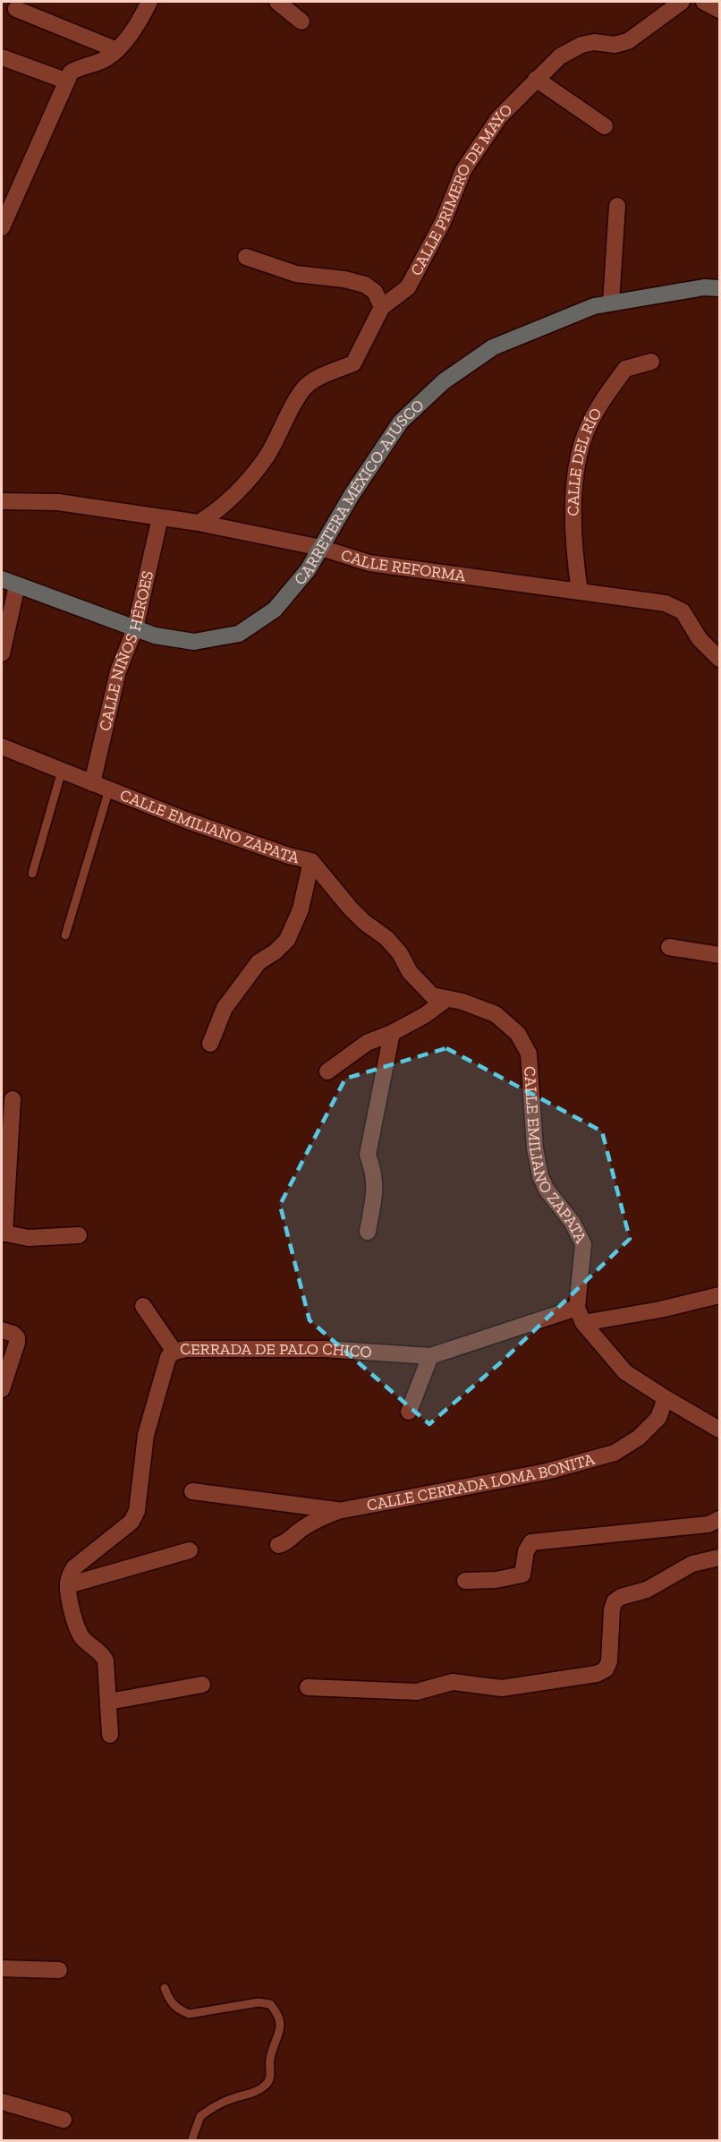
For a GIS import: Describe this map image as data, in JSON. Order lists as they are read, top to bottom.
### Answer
{
  "streets": {
    "main road": ["CARRETERA MÉXICO-AJUSCO"],
    "street": [
      "CALLE PRIMERO DE MAYO",
      "CALLE DEL RÍO",
      "CALLE REFORMA",
      "CALLE NIÑOS HÉROES",
      "CALLE EMILIANO ZAPATA",
      "CERRADA DE PALO CHICO",
      "CALLE CERRADA LOMA BONITA"
    ]
  },
  "crossings": [
    ["CALLE PRIMERO DE MAYO", "CALLE REFORMA"],
    ["CALLE DEL RÍO", "CALLE REFORMA"],
    ["CARRETERA MÉXICO-AJUSCO", "CALLE REFORMA"],
    ["CARRETERA MÉXICO-AJUSCO", "CALLE NIÑOS HÉROES"],
    ["CALLE REFORMA", "CALLE NIÑOS HÉROES"],
    ["CALLE NIÑOS HÉROES", "CALLE EMILIANO ZAPATA"],
    ["CALLE EMILIANO ZAPATA", "CERRADA DE PALO CHICO"]
  ]
}
